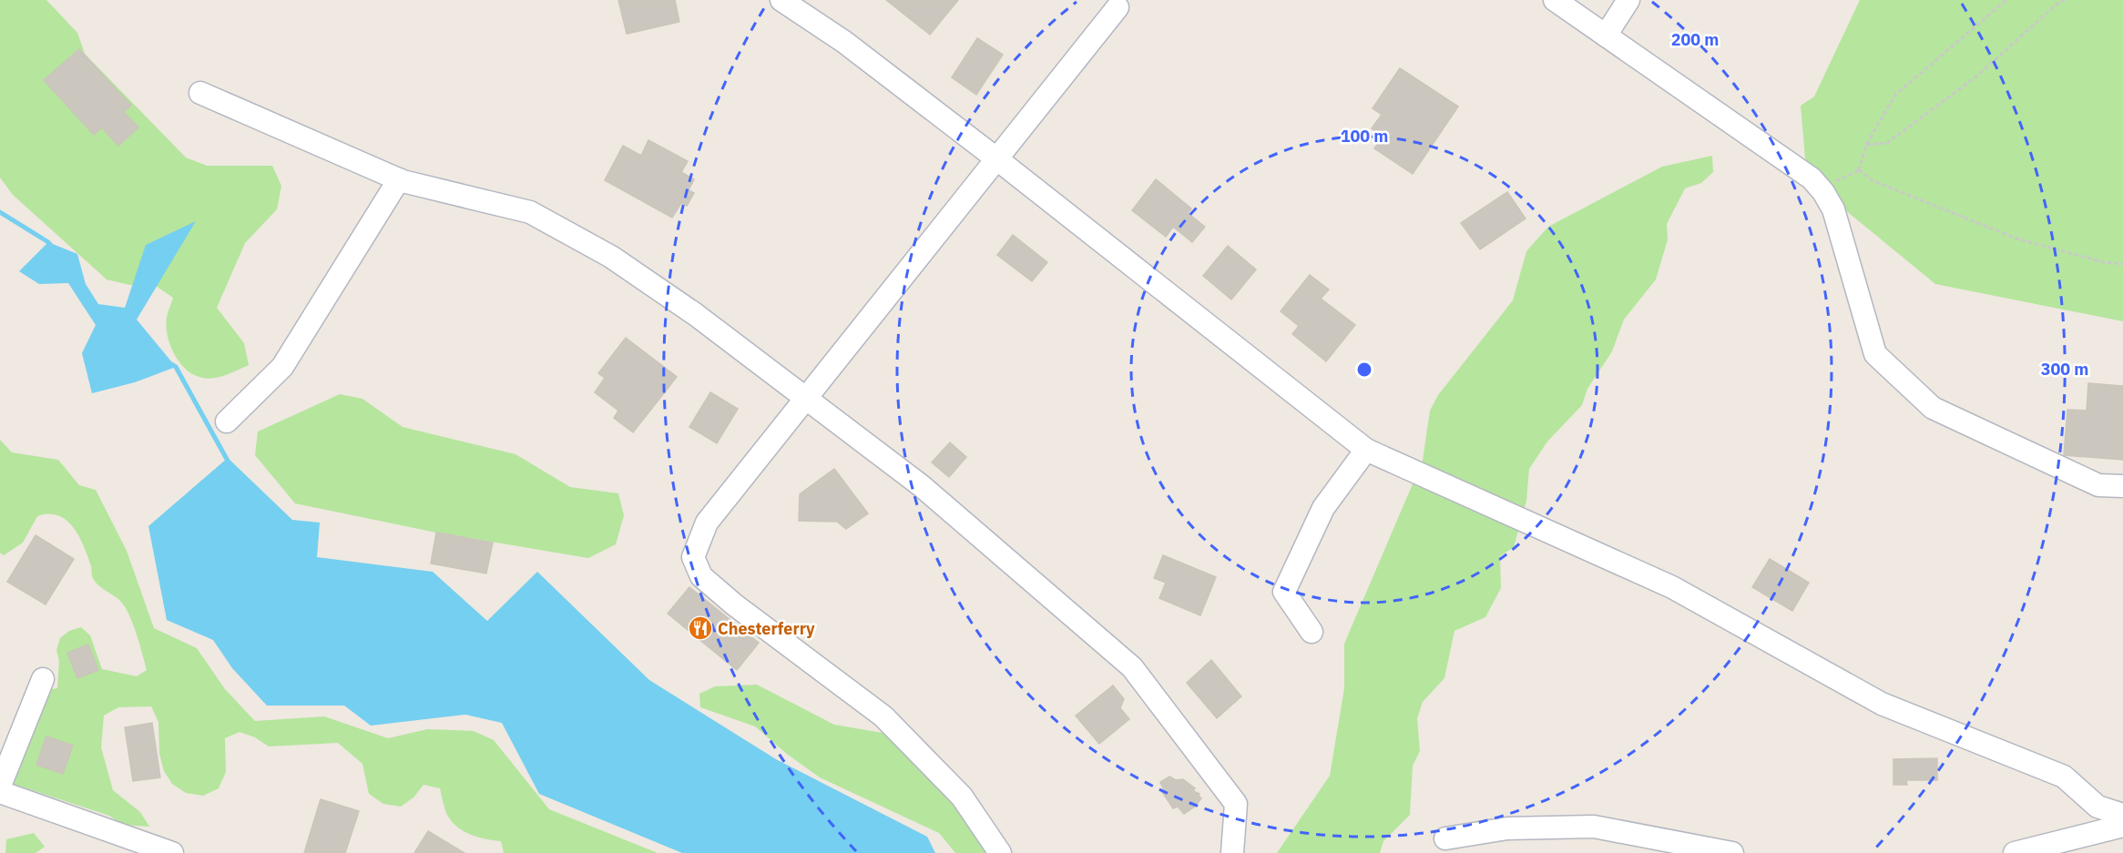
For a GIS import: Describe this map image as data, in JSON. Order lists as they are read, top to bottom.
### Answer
{
  "places": {
    "restaurant": ["Chesterferry"]
  },
  "rings": ["200 m", "100 m", "300 m"]
}
